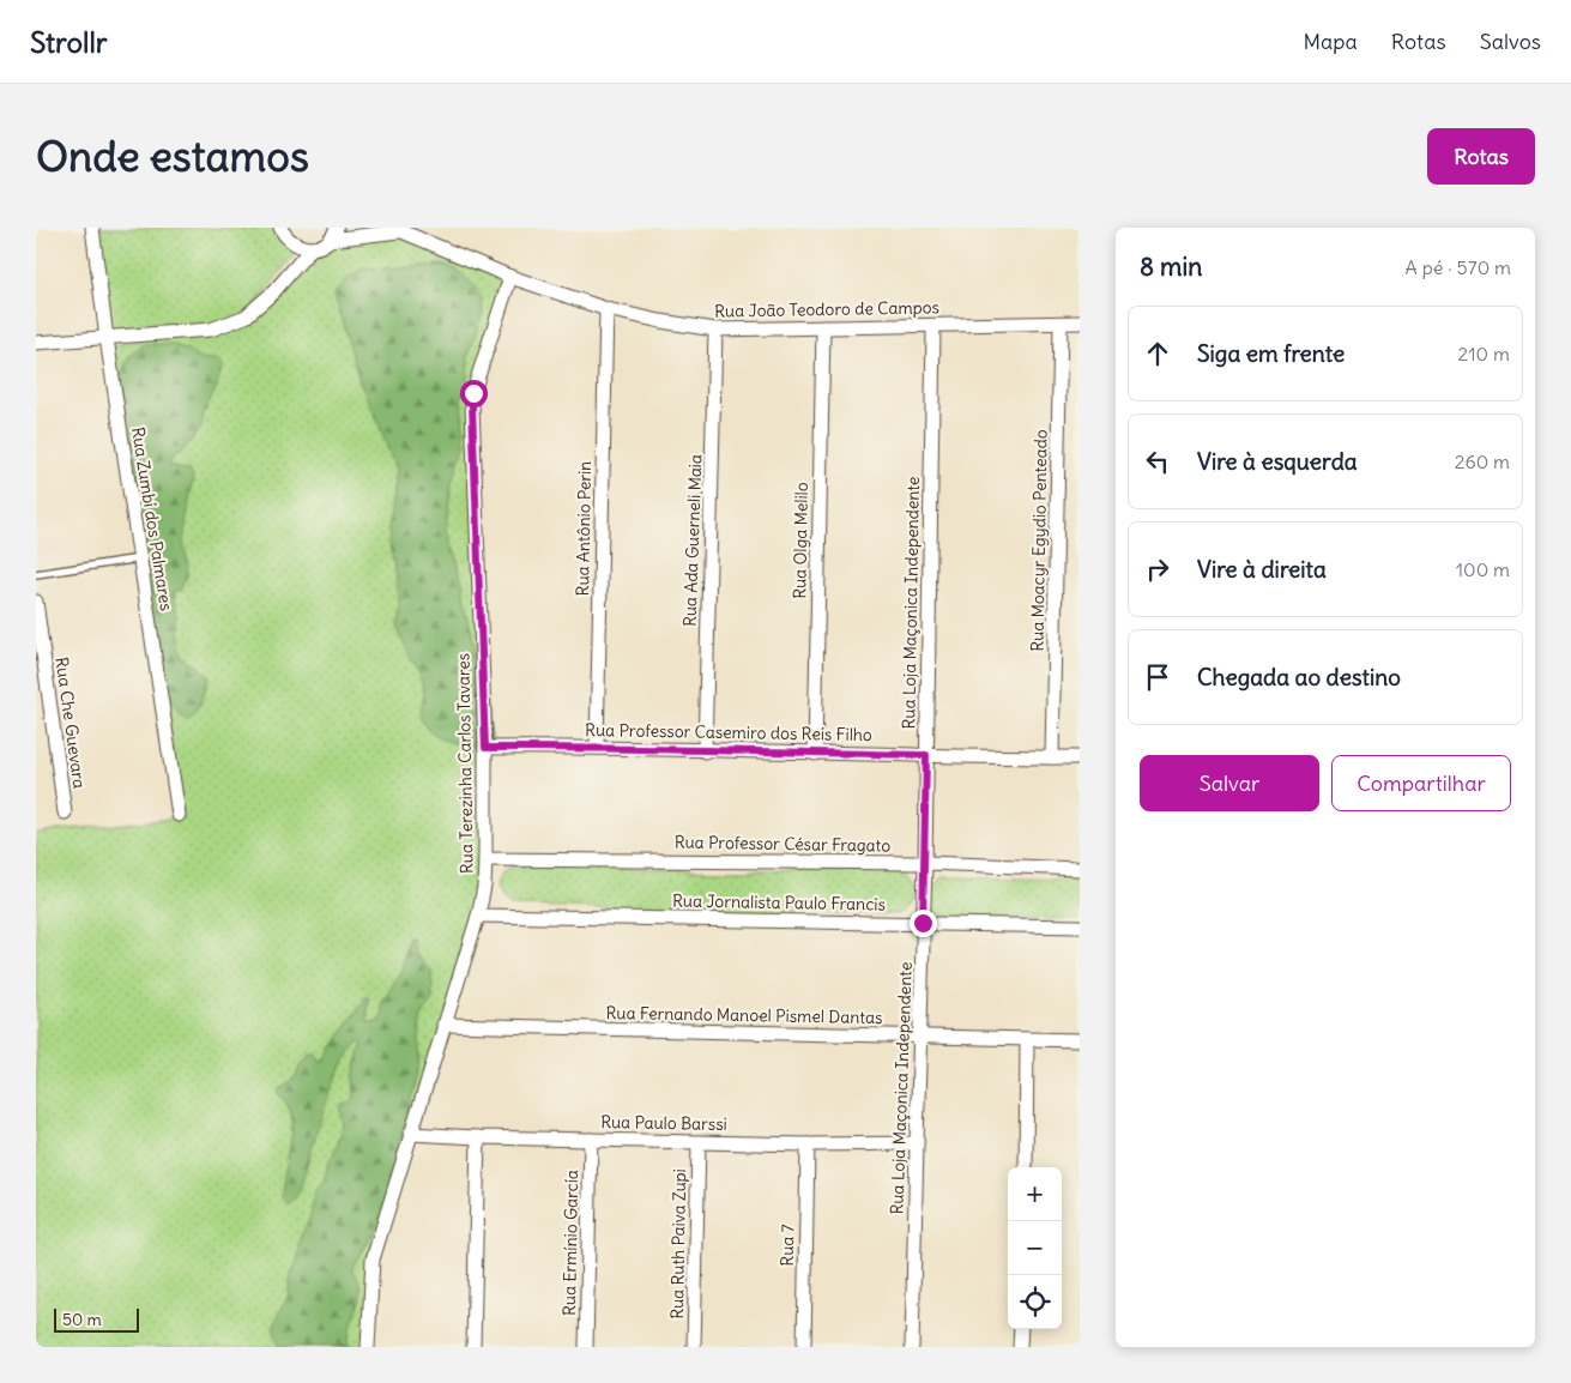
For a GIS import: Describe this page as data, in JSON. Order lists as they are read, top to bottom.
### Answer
{
  "streets": {
    "street": [
      "Rua João Teodoro de Campos",
      "Rua Zumbí dos Palmares",
      "Rua Antônio Perin",
      "Rua Ada Guerneli Maia",
      "Rua Olga Melilo",
      "Rua Moacyr Egydio Penteado",
      "Rua Loja Maçonica Independente",
      "Rua Che Guevara",
      "Rua Professor Casemiro dos Reis Filho",
      "Rua Terezinha Carlos Tavares",
      "Rua Professor César Fragato",
      "Rua Jornalista Paulo Francis",
      "Rua Fernando Manoel Pismel Dantas",
      "Rua Paulo Barssi",
      "Rua Ermínio García",
      "Rua Ruth Paiva Zupi",
      "Rua 7"
    ]
  },
  "crossings": [
    ["Rua João Teodoro de Campos", "Rua Antônio Perin"],
    ["Rua João Teodoro de Campos", "Rua Ada Guerneli Maia"],
    ["Rua João Teodoro de Campos", "Rua Olga Melilo"],
    ["Rua João Teodoro de Campos", "Rua Moacyr Egydio Penteado"],
    ["Rua João Teodoro de Campos", "Rua Loja Maçonica Independente"],
    ["Rua João Teodoro de Campos", "Rua Terezinha Carlos Tavares"],
    ["Rua Antônio Perin", "Rua Professor Casemiro dos Reis Filho"],
    ["Rua Ada Guerneli Maia", "Rua Professor Casemiro dos Reis Filho"],
    ["Rua Olga Melilo", "Rua Professor Casemiro dos Reis Filho"],
    ["Rua Moacyr Egydio Penteado", "Rua Professor Casemiro dos Reis Filho"],
    ["Rua Loja Maçonica Independente", "Rua Professor Casemiro dos Reis Filho"],
    ["Rua Loja Maçonica Independente", "Rua Professor César Fragato"],
    ["Rua Loja Maçonica Independente", "Rua Jornalista Paulo Francis"],
    ["Rua Loja Maçonica Independente", "Rua Fernando Manoel Pismel Dantas"],
    ["Rua Loja Maçonica Independente", "Rua Paulo Barssi"],
    ["Rua Professor Casemiro dos Reis Filho", "Rua Terezinha Carlos Tavares"],
    ["Rua Terezinha Carlos Tavares", "Rua Professor César Fragato"],
    ["Rua Terezinha Carlos Tavares", "Rua Jornalista Paulo Francis"],
    ["Rua Terezinha Carlos Tavares", "Rua Fernando Manoel Pismel Dantas"],
    ["Rua Terezinha Carlos Tavares", "Rua Paulo Barssi"],
    ["Rua Paulo Barssi", "Rua Ermínio García"],
    ["Rua Paulo Barssi", "Rua Ruth Paiva Zupi"],
    ["Rua Paulo Barssi", "Rua 7"]
  ],
  "scale_bar": "50 m",
  "page": {
    "header": "Strollr",
    "nav": ["Mapa", "Rotas", "Salvos"],
    "buttons": [
      "Rotas",
      ["Salvar", "Compartilhar"]
    ],
    "title": "Onde estamos",
    "heading": ["8 min", "A pé · 570 m"],
    "list": [
      ["Siga em frente", "210 m"],
      ["Vire à esquerda", "260 m"],
      ["Vire à direita", "100 m"],
      "Chegada ao destino"
    ],
    "map_buttons": ["+", "−"],
    "scale": "50 m"
  }
}
